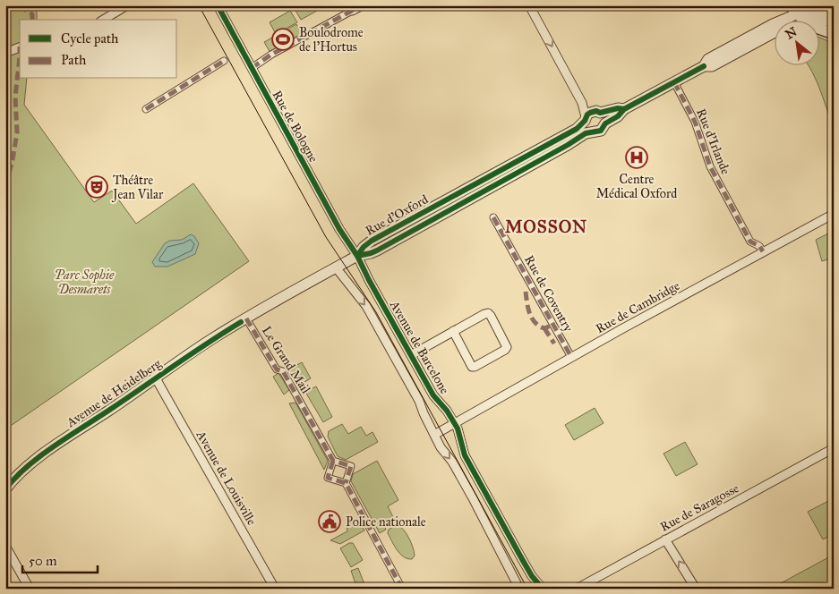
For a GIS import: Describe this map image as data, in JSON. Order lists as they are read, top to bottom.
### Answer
{
  "streets": {
    "street": [
      "Rue de Bologne",
      "Rue d'Irlande",
      "Rue d'Oxford",
      "Rue de Coventry",
      "Rue de Cambridge",
      "Avenue de Barcelone",
      "Le Grand Mail",
      "Avenue de Heidelberg",
      "Avenue de Louisville",
      "Rue de Saragosse"
    ]
  },
  "crossings": [
    ["Rue de Bologne", "Rue d'Oxford"],
    ["Rue de Bologne", "Avenue de Barcelone"],
    ["Rue de Bologne", "Avenue de Heidelberg"],
    ["Rue d'Irlande", "Rue d'Oxford"],
    ["Rue d'Irlande", "Rue de Cambridge"],
    ["Rue d'Oxford", "Avenue de Barcelone"],
    ["Rue d'Oxford", "Avenue de Heidelberg"],
    ["Rue de Coventry", "Rue de Cambridge"],
    ["Rue de Cambridge", "Avenue de Barcelone"],
    ["Avenue de Barcelone", "Avenue de Heidelberg"],
    ["Le Grand Mail", "Avenue de Heidelberg"],
    ["Avenue de Heidelberg", "Avenue de Louisville"]
  ],
  "districts": ["MOSSON"],
  "parks": ["Parc Sophie Desmarets"],
  "places": {
    "sports": ["Boulodrome de l'Hortus"],
    "hospital": ["Centre Médical Oxford"],
    "theatre": ["Théâtre Jean Vilar"],
    "public building": ["Police nationale"]
  },
  "legend": ["Cycle path", "Path"],
  "scale_bar": "50 m",
  "north": "top left"
}
